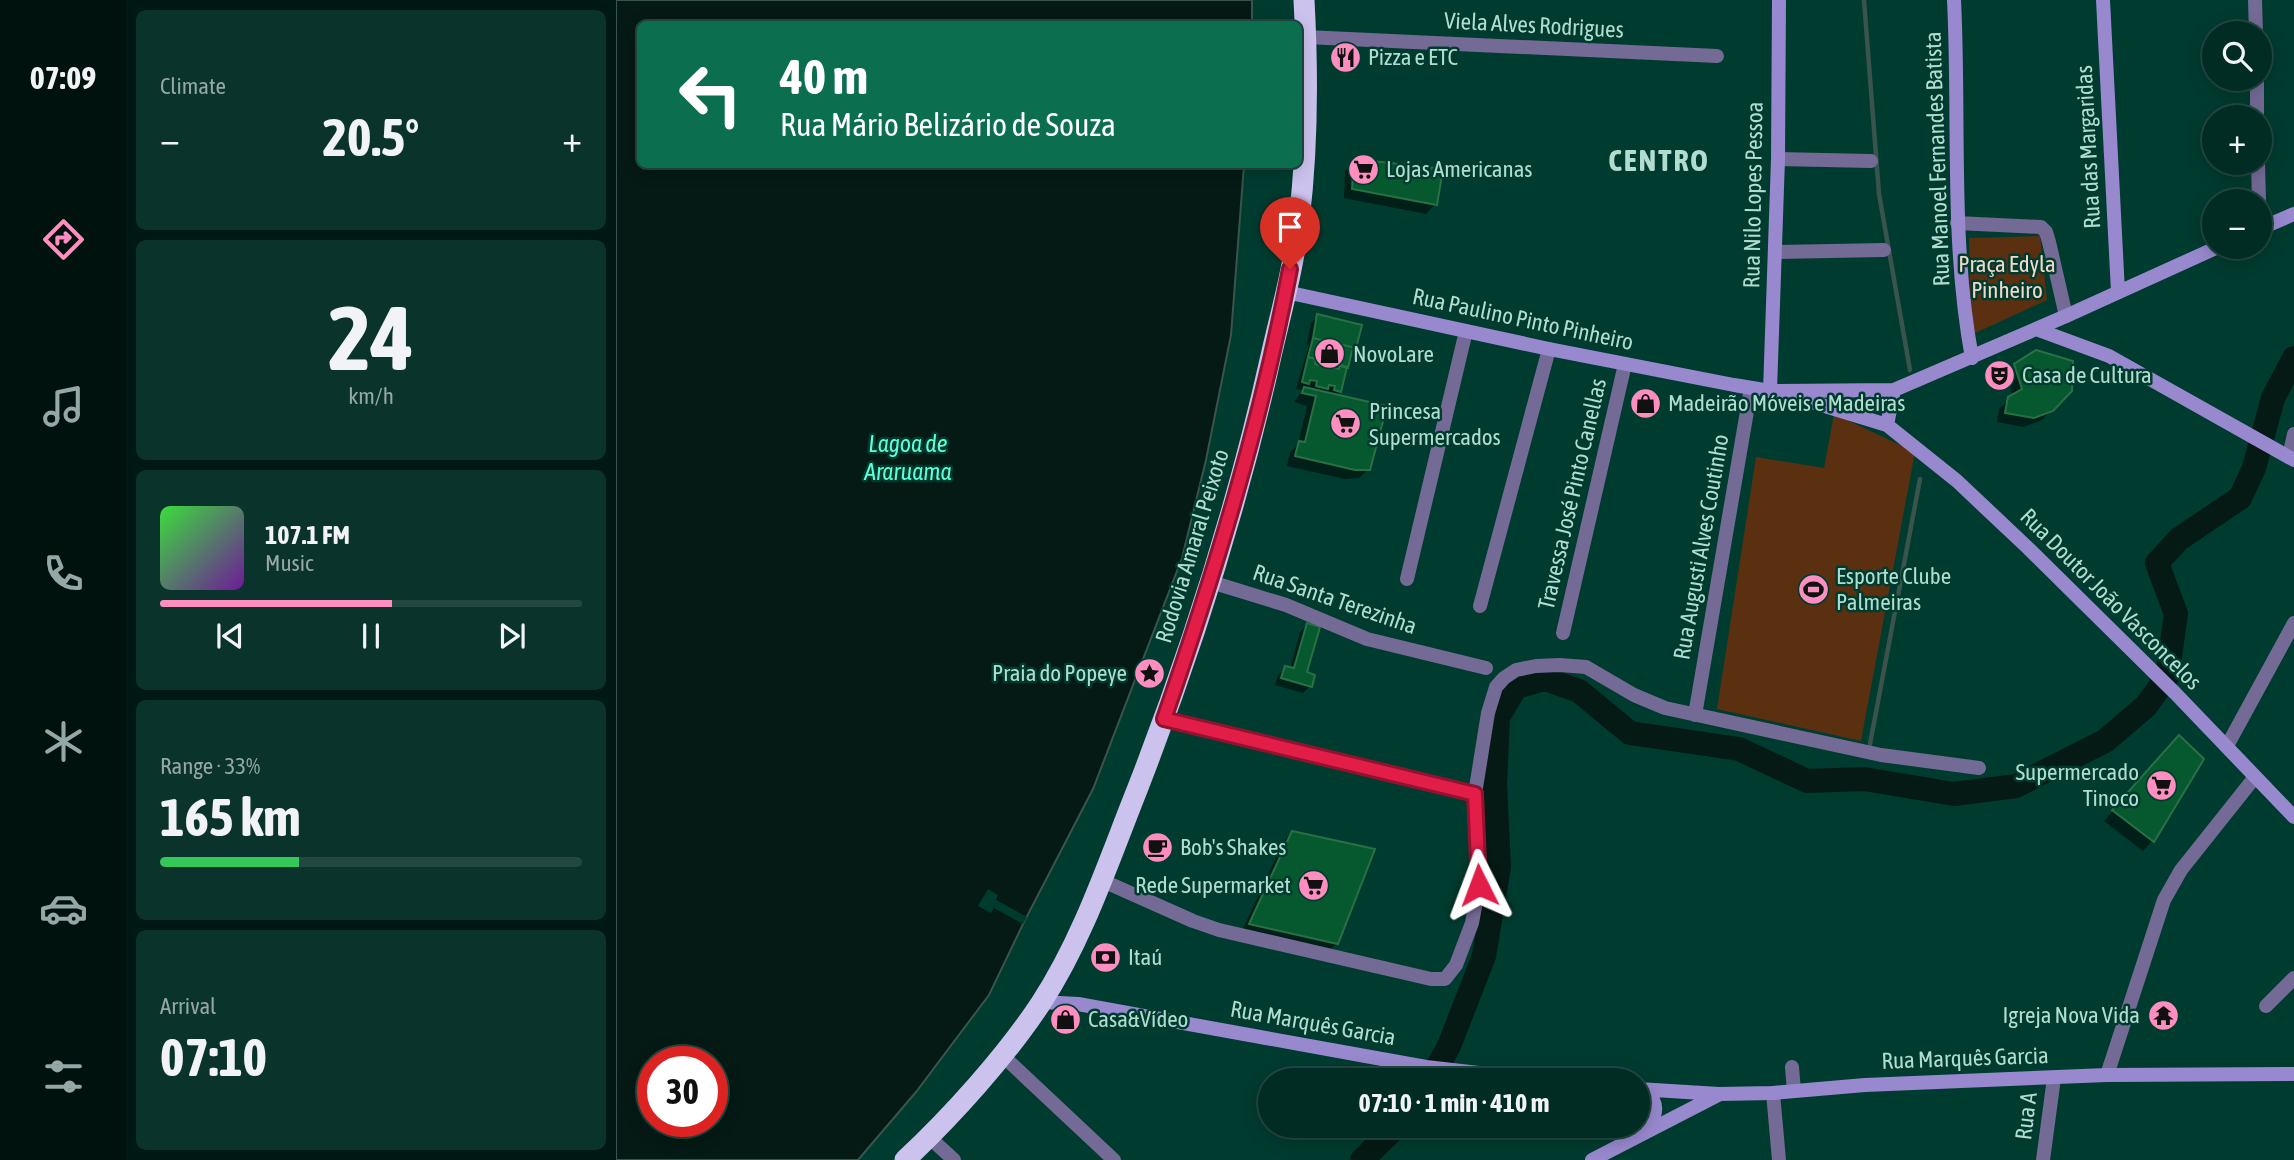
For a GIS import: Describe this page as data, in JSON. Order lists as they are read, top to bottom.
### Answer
{
  "streets": {
    "highway": ["Rodovia Amaral Peixoto"],
    "street": [
      "Viela Alves Rodrigues",
      "Rua das Margaridas",
      "Rua Manoel Fernandes Batista",
      "Rua Nilo Lopes Pessoa",
      "Rua Paulino Pinto Pinheiro",
      "Travessa José Pinto Canellas",
      "Rua Augusti Alves Coutinho",
      "Rua Santa Terezinha",
      "Rua Doutor João Vasconcelos",
      "Rua Marquês Garcia",
      "Rua A"
    ]
  },
  "crossings": [
    ["Viela Alves Rodrigues", "Rodovia Amaral Peixoto"],
    ["Rua Nilo Lopes Pessoa", "Rua Paulino Pinto Pinheiro"],
    ["Rua Paulino Pinto Pinheiro", "Travessa José Pinto Canellas"],
    ["Rua Paulino Pinto Pinheiro", "Rodovia Amaral Peixoto"],
    ["Rua Paulino Pinto Pinheiro", "Rua Augusti Alves Coutinho"],
    ["Rodovia Amaral Peixoto", "Rua Santa Terezinha"],
    ["Rodovia Amaral Peixoto", "Rua Marquês Garcia"],
    ["Rua Marquês Garcia", "Rua A"]
  ],
  "districts": ["CENTRO"],
  "water": ["Lagoa de Araruama"],
  "parks": ["Praça Edyla Pinheiro"],
  "places": {
    "restaurant": ["Pizza e ETC"],
    "supermarket": [
      "Lojas Americanas",
      "Princesa Supermercados",
      "Supermercado Tinoco",
      "Rede Supermarket"
    ],
    "shop": ["NovoLare", "Madeirão Móveis e Madeiras", "Casa&Vídeo"],
    "theatre": ["Casa de Cultura"],
    "sports": ["Esporte Clube Palmeiras"],
    "place": ["Praia do Popeye"],
    "cafe": ["Bob's Shakes"],
    "bank": ["Itaú"],
    "temple": ["Igreja Nova Vida"]
  },
  "page": {
    "tabs": "07:09",
    "tile": [
      "Climate",
      ["24", "km/h"],
      ["Range · 33%", "165 km"],
      ["Arrival", "07:10"]
    ],
    "map_buttons": ["+", "−"],
    "turn": ["40 m", "Rua Mário Belizário de Souza"],
    "heat": ["−", "20.5°", "+"],
    "song": ["107.1 FM", "Music"],
    "limit": "30",
    "trip": "07:10 · 1 min · 410 m"
  }
}
